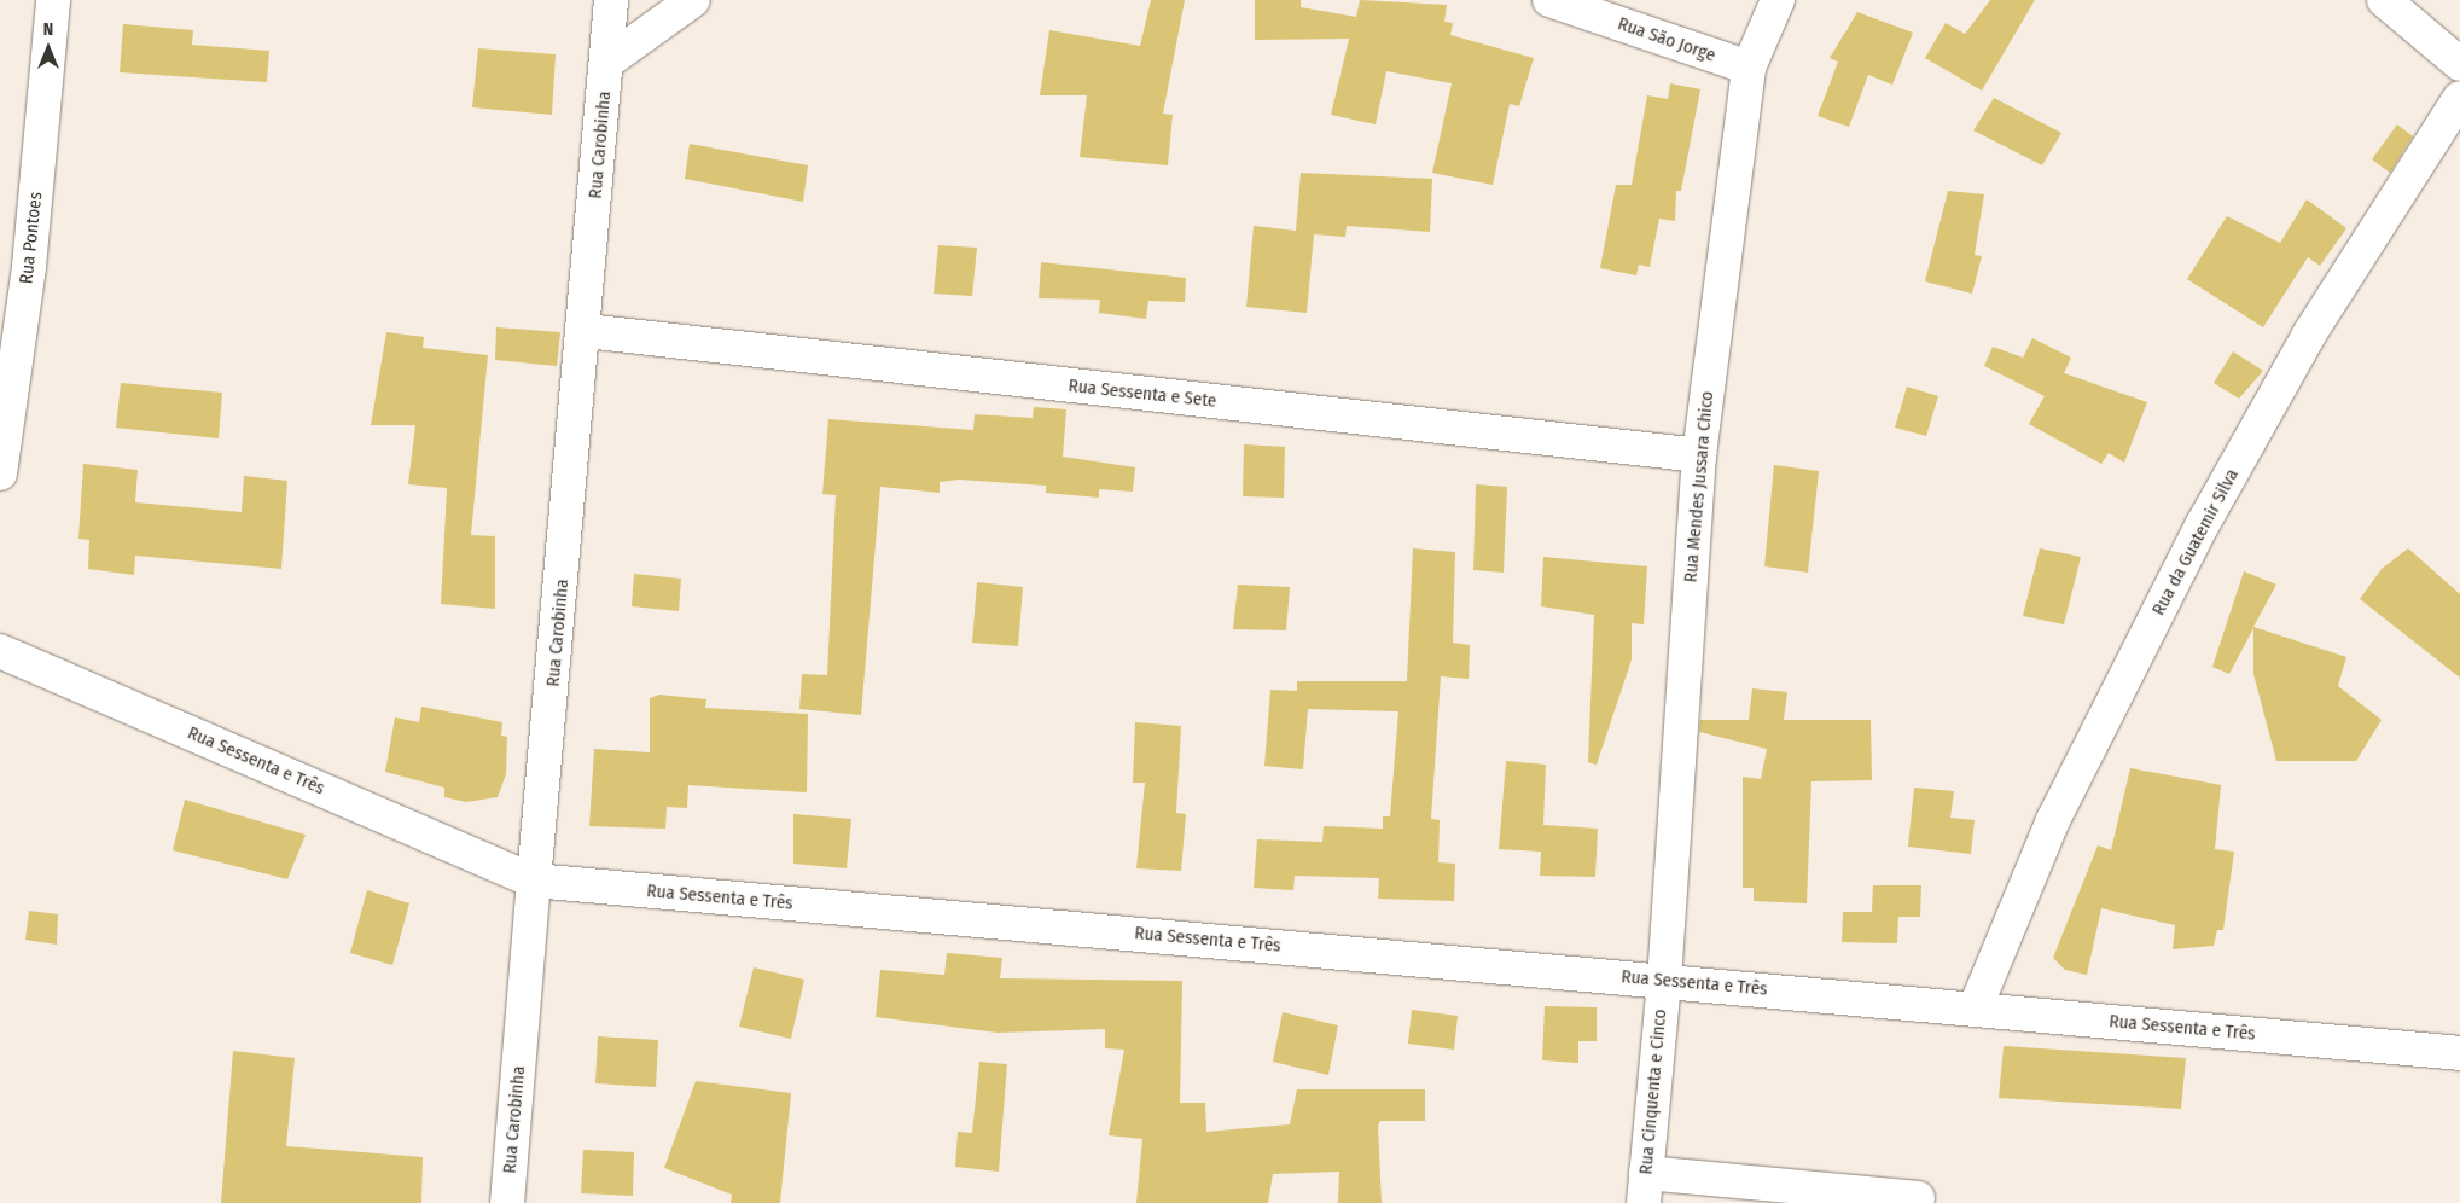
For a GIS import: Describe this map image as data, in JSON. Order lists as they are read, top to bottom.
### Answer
{
  "streets": {
    "street": [
      "Rua São Jorge",
      "Rua Carobinha",
      "Rua Pontoes",
      "Rua Sessenta e Sete",
      "Rua Mendes Jussara Chico",
      "Rua da Guatemir Silva",
      "Rua Sessenta e Três",
      "Rua Cinquenta e Cinco"
    ]
  },
  "crossings": [
    ["Rua São Jorge", "Rua Mendes Jussara Chico"],
    ["Rua Carobinha", "Rua Sessenta e Sete"],
    ["Rua Carobinha", "Rua Sessenta e Três"],
    ["Rua Sessenta e Sete", "Rua Mendes Jussara Chico"],
    ["Rua Mendes Jussara Chico", "Rua Sessenta e Três"],
    ["Rua Mendes Jussara Chico", "Rua Cinquenta e Cinco"],
    ["Rua da Guatemir Silva", "Rua Sessenta e Três"],
    ["Rua Sessenta e Três", "Rua Cinquenta e Cinco"]
  ],
  "north": "top"
}
